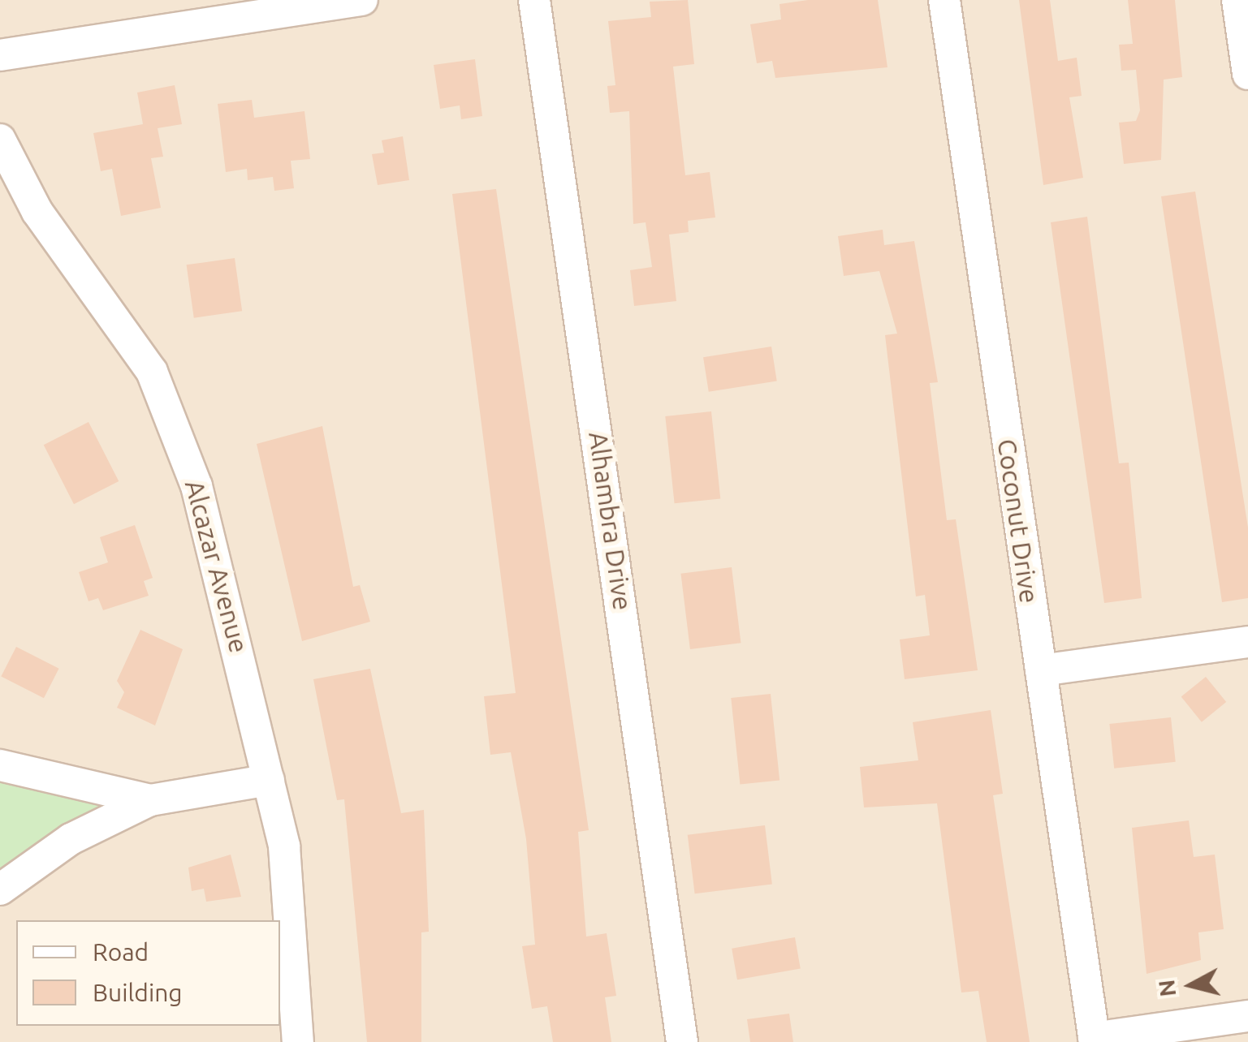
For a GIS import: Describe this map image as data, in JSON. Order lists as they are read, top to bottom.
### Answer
{
  "streets": {
    "street": ["Alhambra Drive", "Coconut Drive", "Alcazar Avenue"]
  },
  "legend": ["Road", "Building"],
  "north": "left"
}
